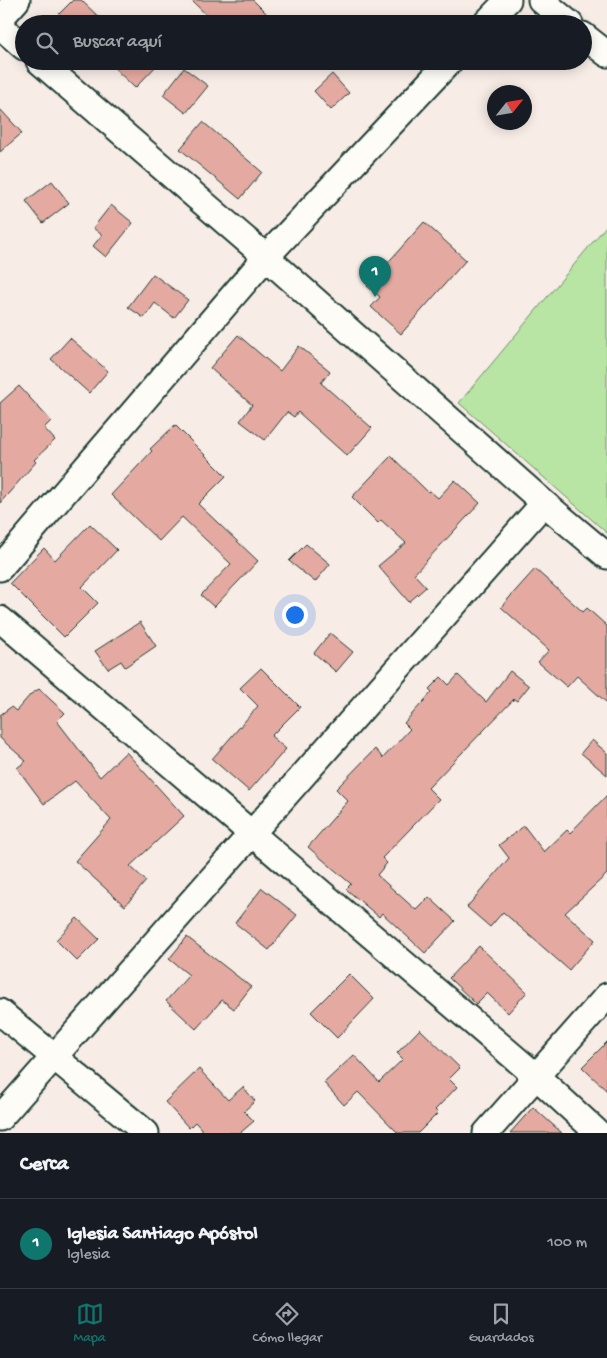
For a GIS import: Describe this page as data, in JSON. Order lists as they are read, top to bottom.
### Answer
{
  "north": "top right",
  "page": {
    "search": "Buscar aquí",
    "pins": "1",
    "heading": "Cerca",
    "list": [
      {
        "mark": "1",
        "name": "Iglesia Santiago Apóstol",
        "note": "Iglesia",
        "value": "100 m"
      }
    ],
    "nav": ["Mapa", "Cómo llegar", "Guardados"]
  }
}
